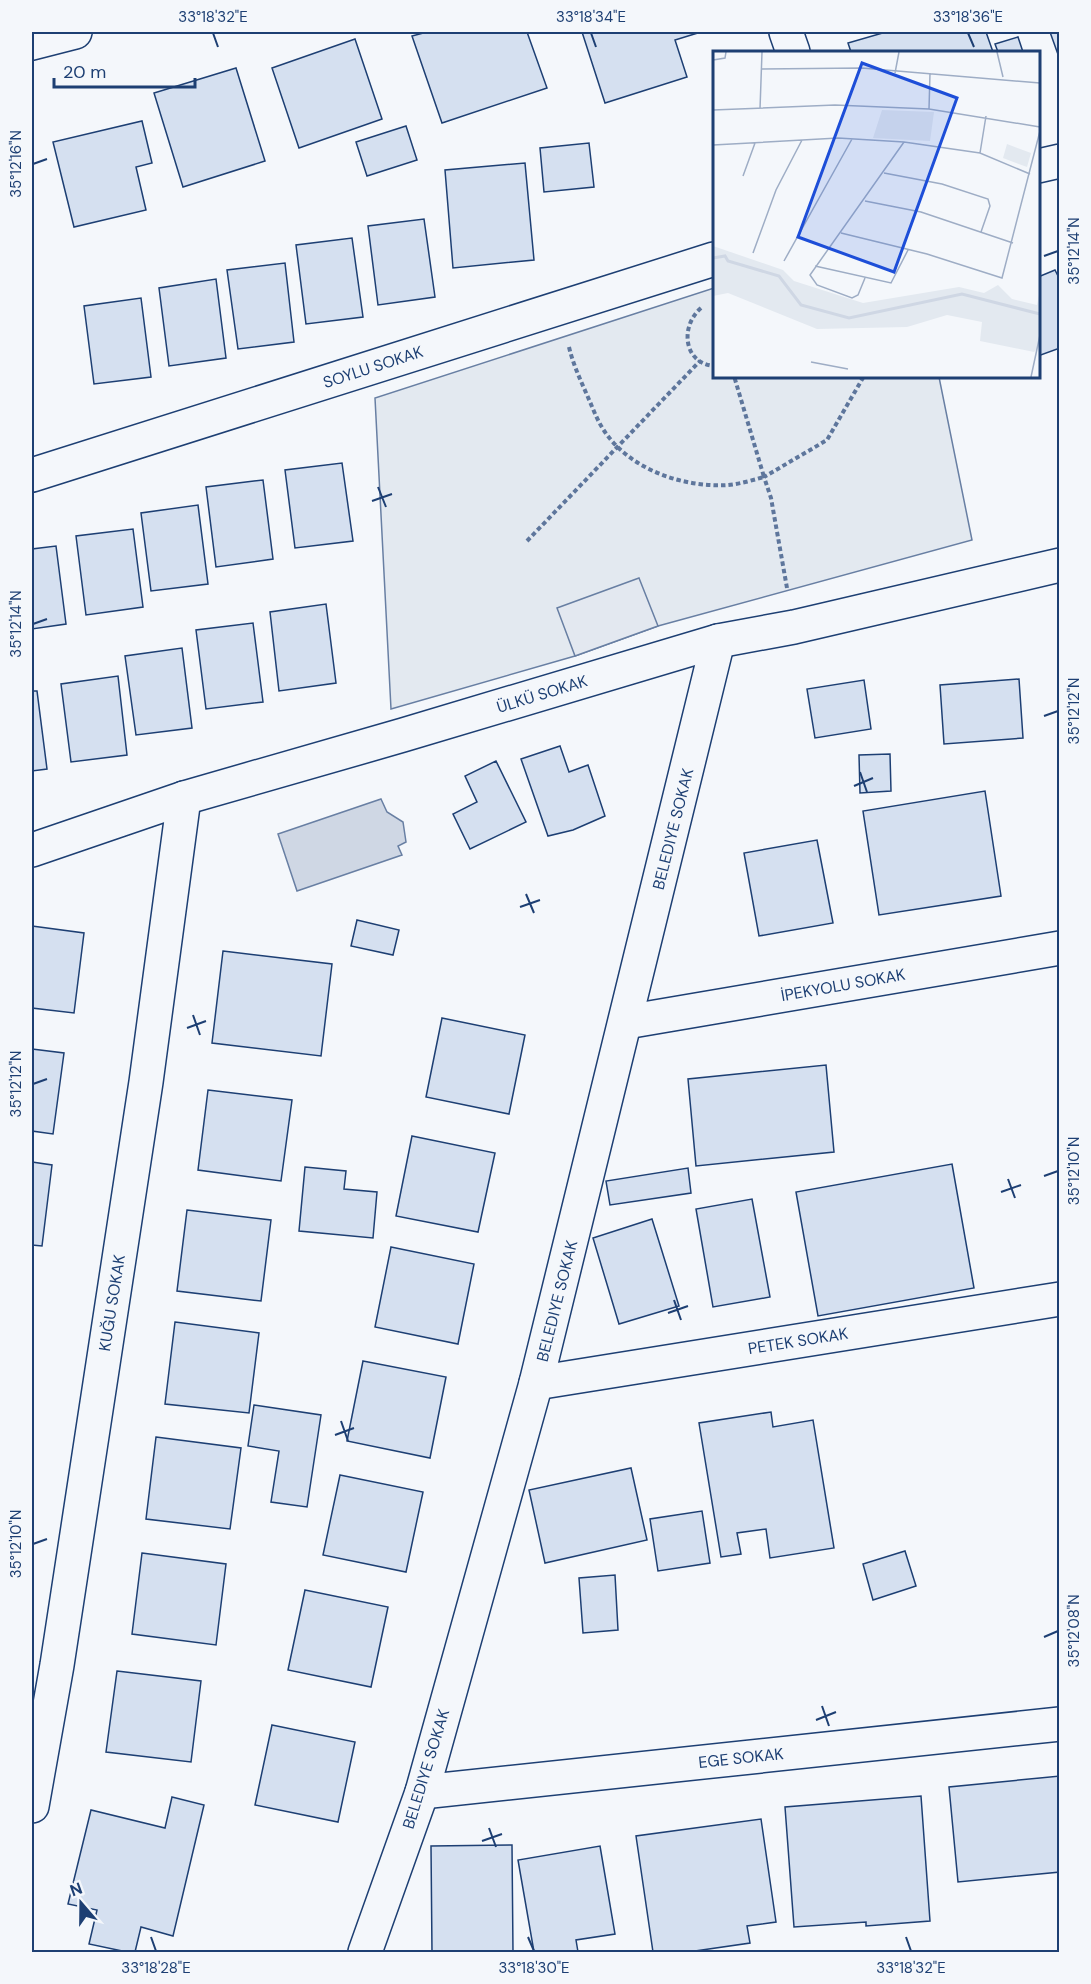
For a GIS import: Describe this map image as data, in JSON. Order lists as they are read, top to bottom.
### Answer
{
  "streets": {
    "street": [
      "SOYLU SOKAK",
      "ÜLKÜ SOKAK",
      "BELEDIYE SOKAK",
      "İPEKYOLU SOKAK",
      "KUĞU SOKAK",
      "PETEK SOKAK",
      "EGE SOKAK"
    ]
  },
  "crossings": [
    ["ÜLKÜ SOKAK", "BELEDIYE SOKAK"],
    ["ÜLKÜ SOKAK", "KUĞU SOKAK"],
    ["BELEDIYE SOKAK", "İPEKYOLU SOKAK"],
    ["BELEDIYE SOKAK", "PETEK SOKAK"],
    ["BELEDIYE SOKAK", "EGE SOKAK"]
  ],
  "scale_bar": "20 m",
  "north": "top",
  "coordinates": [
    "33°18'32\"E",
    "33°18'34\"E",
    "33°18'36\"E",
    "35°12'16\"N",
    "35°12'14\"N",
    "35°12'12\"N",
    "35°12'10\"N",
    "35°12'08\"N",
    "33°18'28\"E",
    "33°18'30\"E"
  ]
}
